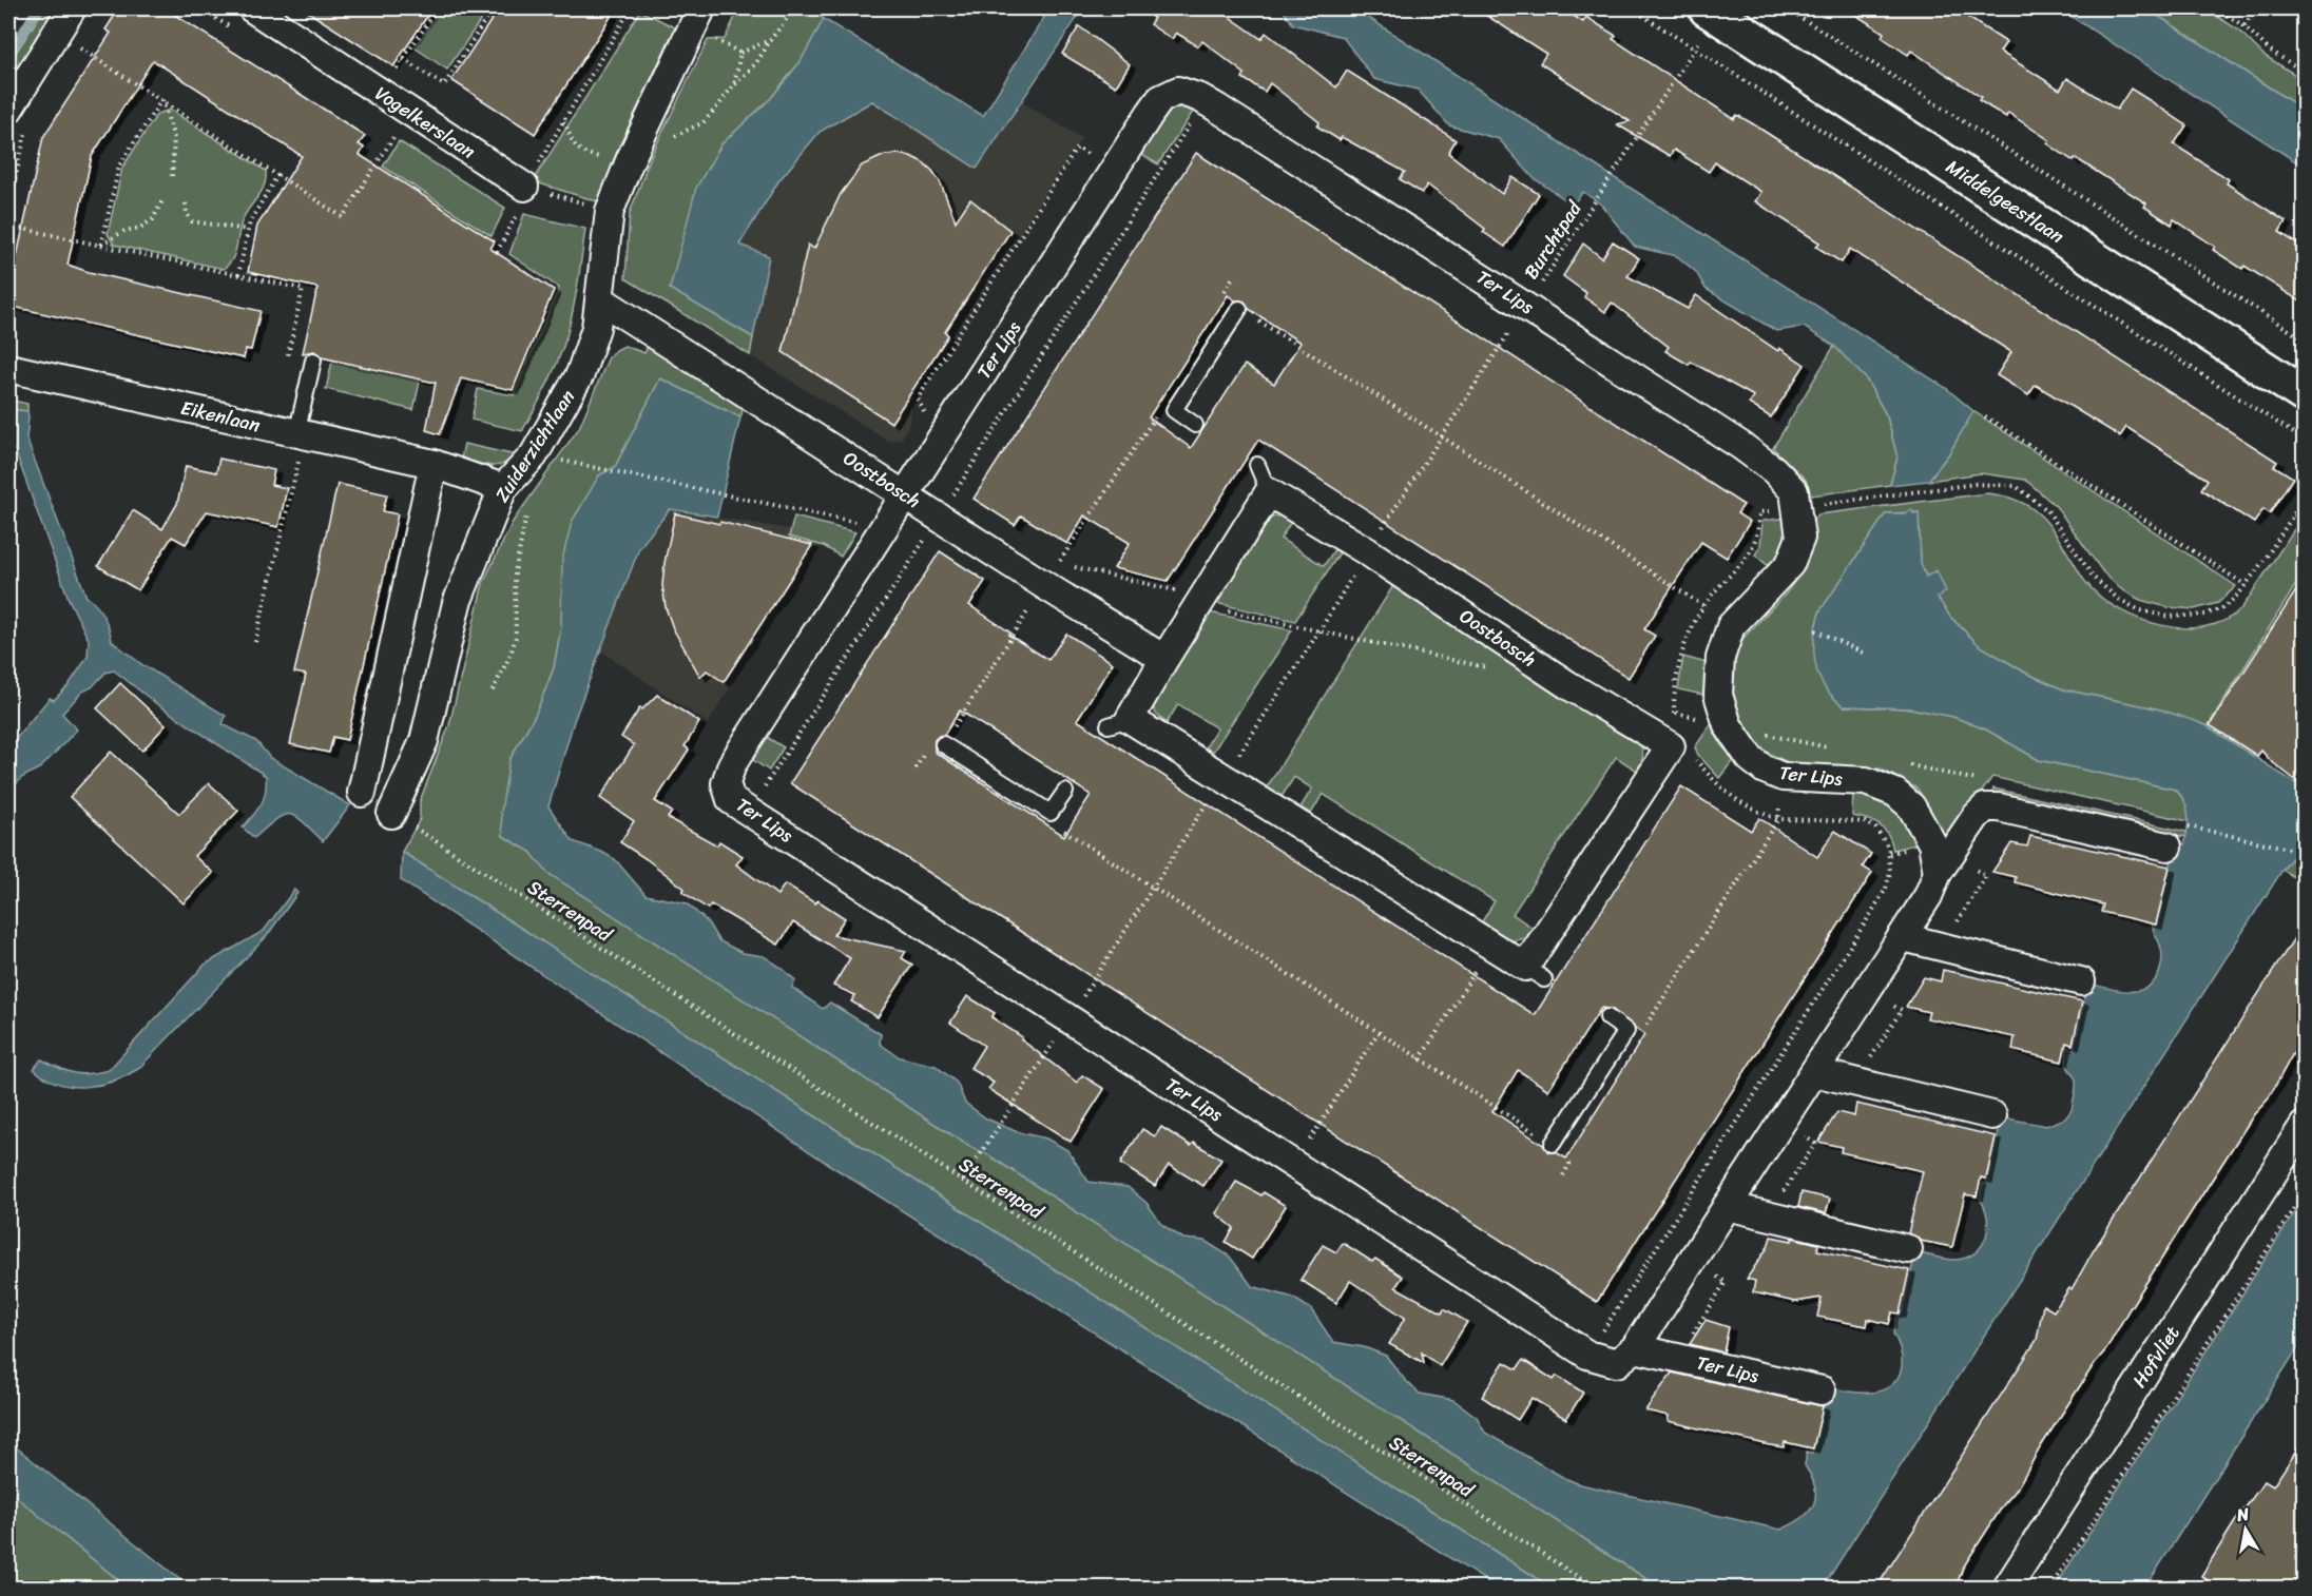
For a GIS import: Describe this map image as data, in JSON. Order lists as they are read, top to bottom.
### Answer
{
  "streets": {
    "street": [
      "Vogelkerslaan",
      "Middelgeestlaan",
      "Ter Lips",
      "Eikenlaan",
      "Zuiderzichtlaan",
      "Oostbosch",
      "Hofvliet"
    ],
    "path": ["Burchtpad", "Sterrenpad"]
  },
  "crossings": [
    ["Middelgeestlaan", "Burchtpad"],
    ["Burchtpad", "Ter Lips"],
    ["Burchtpad", "Oostbosch"],
    ["Burchtpad", "Sterrenpad"],
    ["Ter Lips", "Oostbosch"],
    ["Eikenlaan", "Zuiderzichtlaan"],
    ["Zuiderzichtlaan", "Oostbosch"],
    ["Zuiderzichtlaan", "Sterrenpad"]
  ],
  "north": "top"
}
